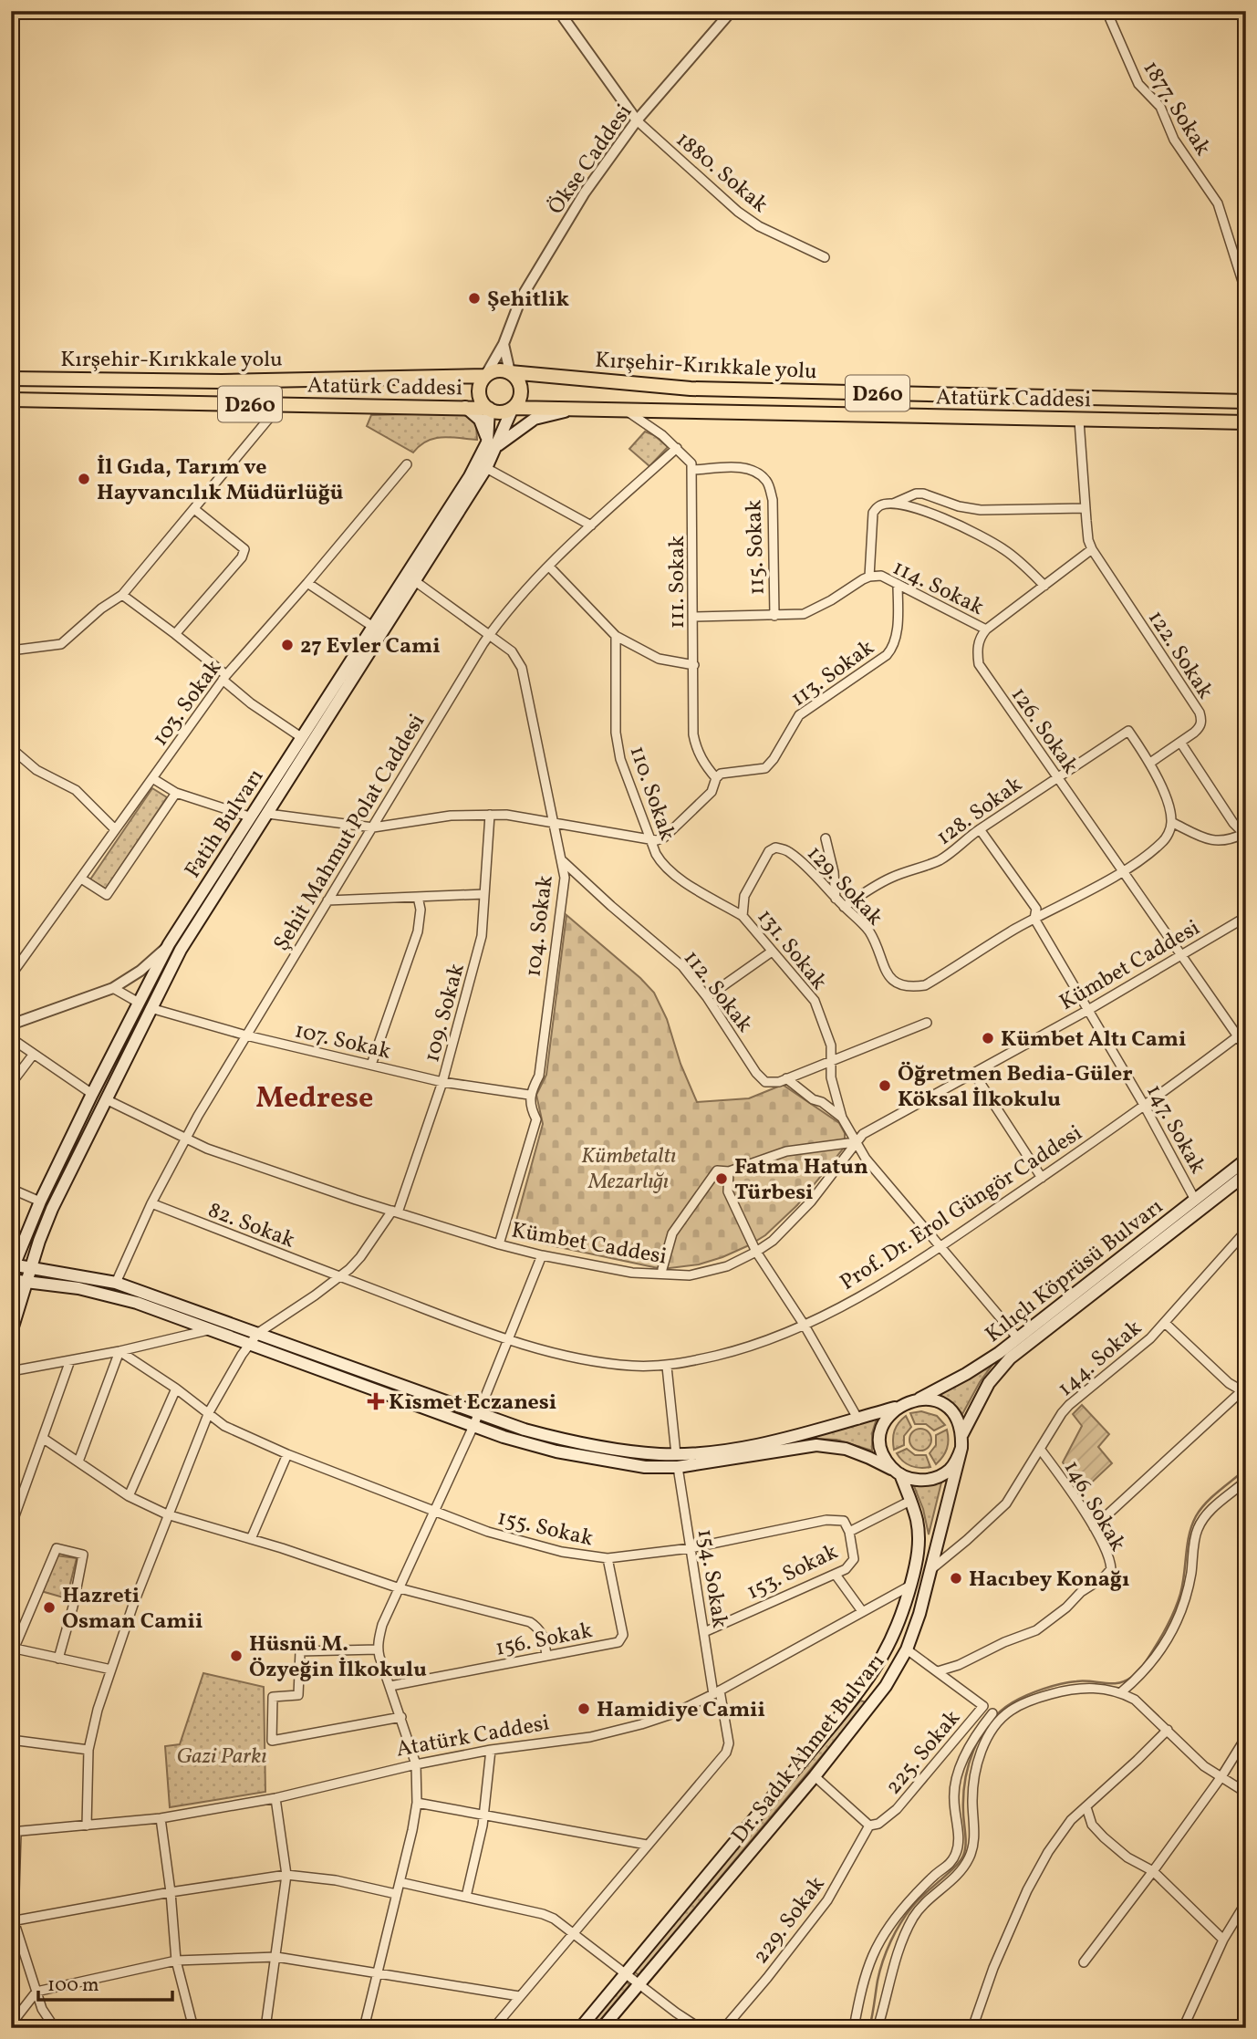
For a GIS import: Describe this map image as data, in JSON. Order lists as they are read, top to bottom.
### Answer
{
  "streets": {
    "highway": ["Kırşehir-Kırıkkale yolu", "Atatürk Caddesi", "D260"],
    "main road": ["Fatih Bulvarı", "Kılıçlı Köprüsü Bulvarı", "Dr. Sadık Ahmet Bulvarı"],
    "street": [
      "1877. Sokak",
      "Ökse Caddesi",
      "1880. Sokak",
      "115. Sokak",
      "111. Sokak",
      "114. Sokak",
      "122. Sokak",
      "113. Sokak",
      "103. Sokak",
      "126. Sokak",
      "110. Sokak",
      "128. Sokak",
      "Şehit Mahmut Polat Caddesi",
      "129. Sokak",
      "104. Sokak",
      "131. Sokak",
      "Kümbet Caddesi",
      "112. Sokak",
      "109. Sokak",
      "107. Sokak",
      "147. Sokak",
      "Prof. Dr. Erol Güngör Caddesi",
      "82. Sokak",
      "144. Sokak",
      "146. Sokak",
      "155. Sokak",
      "153. Sokak",
      "154. Sokak",
      "156. Sokak",
      "225. Sokak",
      "229. Sokak"
    ]
  },
  "crossings": [
    ["Ökse Caddesi", "1880. Sokak"],
    ["Ökse Caddesi", "Kırşehir-Kırıkkale yolu"],
    ["Ökse Caddesi", "Atatürk Caddesi"],
    ["Ökse Caddesi", "Fatih Bulvarı"],
    ["Kırşehir-Kırıkkale yolu", "Atatürk Caddesi"],
    ["Kırşehir-Kırıkkale yolu", "Fatih Bulvarı"],
    ["Atatürk Caddesi", "Fatih Bulvarı"],
    ["Atatürk Caddesi", "109. Sokak"],
    ["Atatürk Caddesi", "154. Sokak"],
    ["Atatürk Caddesi", "Dr. Sadık Ahmet Bulvarı"],
    ["115. Sokak", "111. Sokak"],
    ["115. Sokak", "114. Sokak"],
    ["111. Sokak", "114. Sokak"],
    ["111. Sokak", "113. Sokak"],
    ["114. Sokak", "113. Sokak"],
    ["114. Sokak", "126. Sokak"],
    ["122. Sokak", "128. Sokak"],
    ["126. Sokak", "128. Sokak"],
    ["126. Sokak", "129. Sokak"],
    ["126. Sokak", "Kümbet Caddesi"],
    ["126. Sokak", "Prof. Dr. Erol Güngör Caddesi"],
    ["110. Sokak", "131. Sokak"],
    ["128. Sokak", "129. Sokak"],
    ["Fatih Bulvarı", "104. Sokak"],
    ["Fatih Bulvarı", "Kümbet Caddesi"],
    ["Fatih Bulvarı", "107. Sokak"],
    ["Şehit Mahmut Polat Caddesi", "104. Sokak"],
    ["Şehit Mahmut Polat Caddesi", "Kümbet Caddesi"],
    ["Şehit Mahmut Polat Caddesi", "107. Sokak"],
    ["Şehit Mahmut Polat Caddesi", "82. Sokak"],
    ["129. Sokak", "131. Sokak"],
    ["104. Sokak", "112. Sokak"],
    ["104. Sokak", "107. Sokak"],
    ["131. Sokak", "112. Sokak"],
    ["Kümbet Caddesi", "109. Sokak"],
    ["Kümbet Caddesi", "147. Sokak"],
    ["109. Sokak", "107. Sokak"],
    ["109. Sokak", "Prof. Dr. Erol Güngör Caddesi"],
    ["109. Sokak", "82. Sokak"],
    ["109. Sokak", "155. Sokak"],
    ["147. Sokak", "Prof. Dr. Erol Güngör Caddesi"],
    ["147. Sokak", "Kılıçlı Köprüsü Bulvarı"],
    ["Prof. Dr. Erol Güngör Caddesi", "82. Sokak"],
    ["Kılıçlı Köprüsü Bulvarı", "Dr. Sadık Ahmet Bulvarı"],
    ["144. Sokak", "146. Sokak"],
    ["144. Sokak", "Dr. Sadık Ahmet Bulvarı"],
    ["146. Sokak", "225. Sokak"],
    ["155. Sokak", "153. Sokak"],
    ["155. Sokak", "154. Sokak"],
    ["155. Sokak", "156. Sokak"],
    ["153. Sokak", "154. Sokak"],
    ["Dr. Sadık Ahmet Bulvarı", "225. Sokak"],
    ["225. Sokak", "229. Sokak"]
  ],
  "districts": ["Medrese"],
  "parks": ["Kümbetaltı Mezarlığı", "Gazi Parkı"],
  "places": {
    "other": [
      "Şehitlik",
      "İl Gıda, Tarım ve Hayvancılık Müdürlüğü",
      "27 Evler Cami",
      "Kümbet Altı Cami",
      "Öğretmen Bedia-Güler Köksal İlkokulu",
      "Fatma Hatun Türbesi",
      "Hacıbey Konağı",
      "Hazreti Osman Camii",
      "Hüsnü M. Özyeğin İlkokulu",
      "Hamidiye Camii"
    ],
    "health": ["Kısmet Eczanesi"]
  },
  "scale_bar": "100 m"
}
